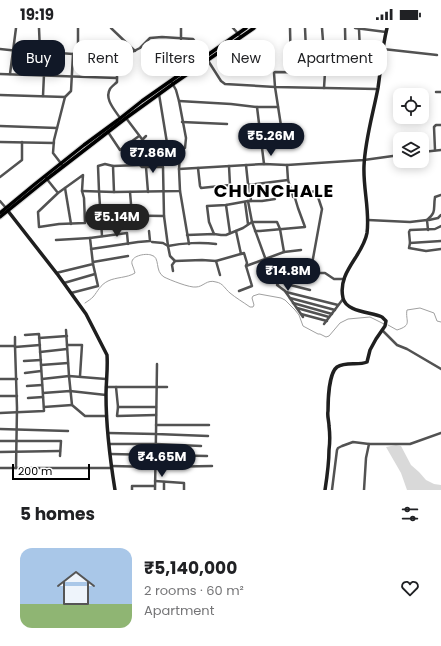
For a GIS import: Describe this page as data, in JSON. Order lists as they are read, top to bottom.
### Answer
{
  "districts": ["CHUNCHALE"],
  "scale_bar": "200 m",
  "page": {
    "status": "19:19",
    "chip": [
      "Buy",
      "Rent",
      "Filters",
      "New",
      "Apartment"
    ],
    "price": [
      "₹5.26M",
      "₹7.86M",
      "₹5.14M",
      "₹14.8M",
      "₹4.65M"
    ],
    "scale": "200 m",
    "heading": "5 homes",
    "list": [
      {
        "name": "₹5,140,000",
        "note": "2 rooms · 60 m² · Apartment"
      }
    ]
  }
}
